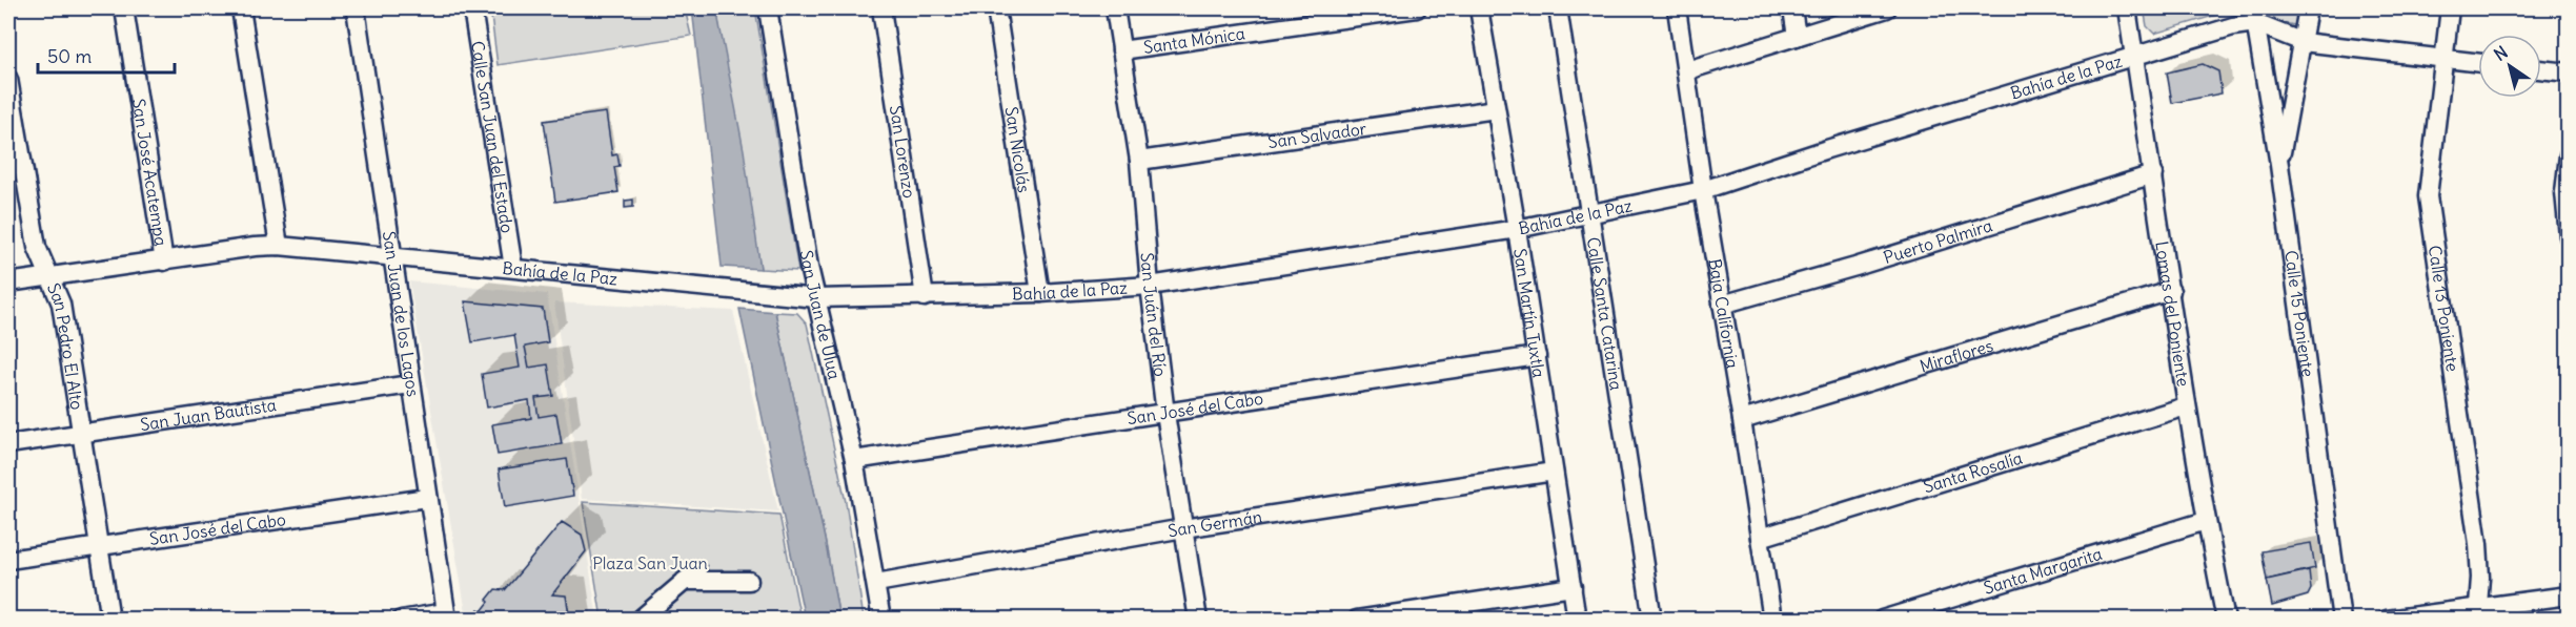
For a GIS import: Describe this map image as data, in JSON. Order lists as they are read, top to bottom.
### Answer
{
  "streets": {
    "street": [
      "Santa Mónica",
      "Bahía de la Paz",
      "San Salvador",
      "Calle San Juan del Estado",
      "San Nicolás",
      "San Lorenzo",
      "San José Acatempa",
      "Puerto Palmira",
      "Calle 13 Poniente",
      "San Martín Tuxtla",
      "Calle 15 Poniente",
      "San Juan de los Lagos",
      "San Juan de Ulua",
      "San Juán del Río",
      "Calle Santa Catarina",
      "Baja California",
      "Lomas del Poniente",
      "San Pedro El Alto",
      "Miraflores",
      "San José del Cabo",
      "San Juan Bautista",
      "Santa Rosalía",
      "San Germán",
      "Santa Margarita"
    ]
  },
  "crossings": [
    ["Santa Mónica", "San Juán del Río"],
    ["Bahía de la Paz", "Calle San Juan del Estado"],
    ["Bahía de la Paz", "San Nicolás"],
    ["Bahía de la Paz", "San Lorenzo"],
    ["Bahía de la Paz", "San José Acatempa"],
    ["Bahía de la Paz", "San Martín Tuxtla"],
    ["Bahía de la Paz", "Calle 15 Poniente"],
    ["Bahía de la Paz", "San Juan de los Lagos"],
    ["Bahía de la Paz", "San Juan de Ulua"],
    ["Bahía de la Paz", "San Juán del Río"],
    ["Bahía de la Paz", "Calle Santa Catarina"],
    ["Bahía de la Paz", "Baja California"],
    ["Bahía de la Paz", "Lomas del Poniente"],
    ["Bahía de la Paz", "San Pedro El Alto"],
    ["San Salvador", "San Martín Tuxtla"],
    ["San Salvador", "San Juán del Río"],
    ["Puerto Palmira", "Baja California"],
    ["Puerto Palmira", "Lomas del Poniente"],
    ["San Martín Tuxtla", "San José del Cabo"],
    ["San Martín Tuxtla", "San Germán"],
    ["San Juan de los Lagos", "San José del Cabo"],
    ["San Juan de los Lagos", "San Juan Bautista"],
    ["San Juan de Ulua", "San José del Cabo"],
    ["San Juan de Ulua", "San Germán"],
    ["San Juán del Río", "San José del Cabo"],
    ["San Juán del Río", "San Germán"],
    ["Baja California", "Miraflores"],
    ["Baja California", "Santa Rosalía"],
    ["Lomas del Poniente", "Miraflores"],
    ["Lomas del Poniente", "Santa Rosalía"],
    ["Lomas del Poniente", "Santa Margarita"],
    ["San Pedro El Alto", "San José del Cabo"],
    ["San Pedro El Alto", "San Juan Bautista"]
  ],
  "parks": ["Plaza San Juan"],
  "scale_bar": "50 m",
  "north": "top left"
}
